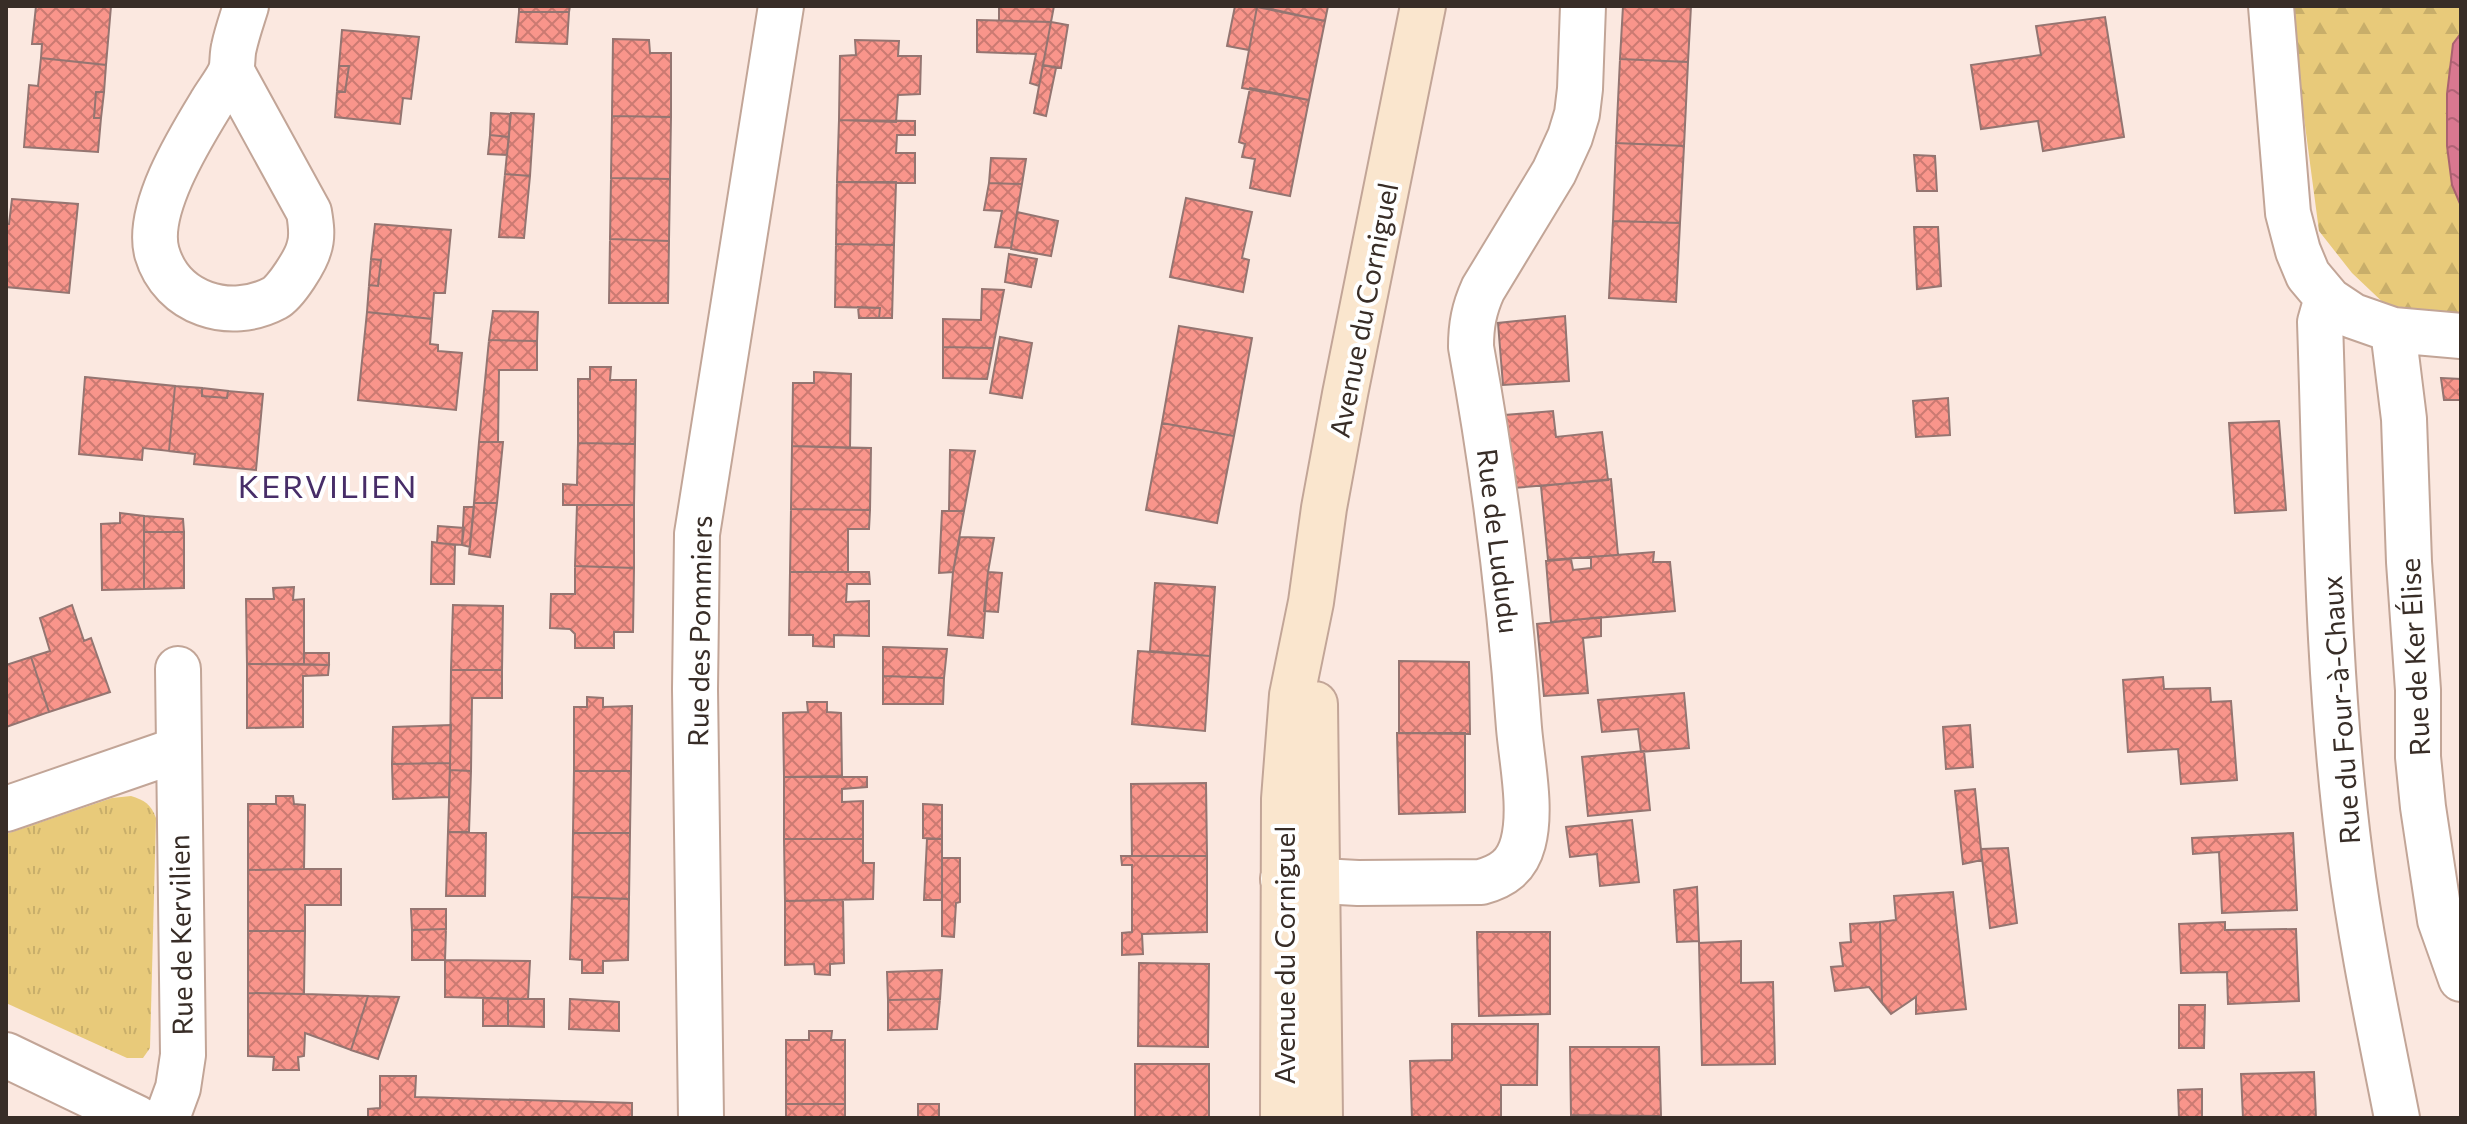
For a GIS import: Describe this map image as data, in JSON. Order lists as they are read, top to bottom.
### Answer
{
  "streets": {
    "street": [
      "Avenue du Corniguel",
      "Rue de Lududu",
      "Rue des Pommiers",
      "Rue de Ker Élise",
      "Rue du Four-à-Chaux",
      "Rue de Kervilien"
    ]
  },
  "crossings": [
    ["Avenue du Corniguel", "Rue de Lududu"]
  ],
  "districts": ["KERVILIEN"]
}
